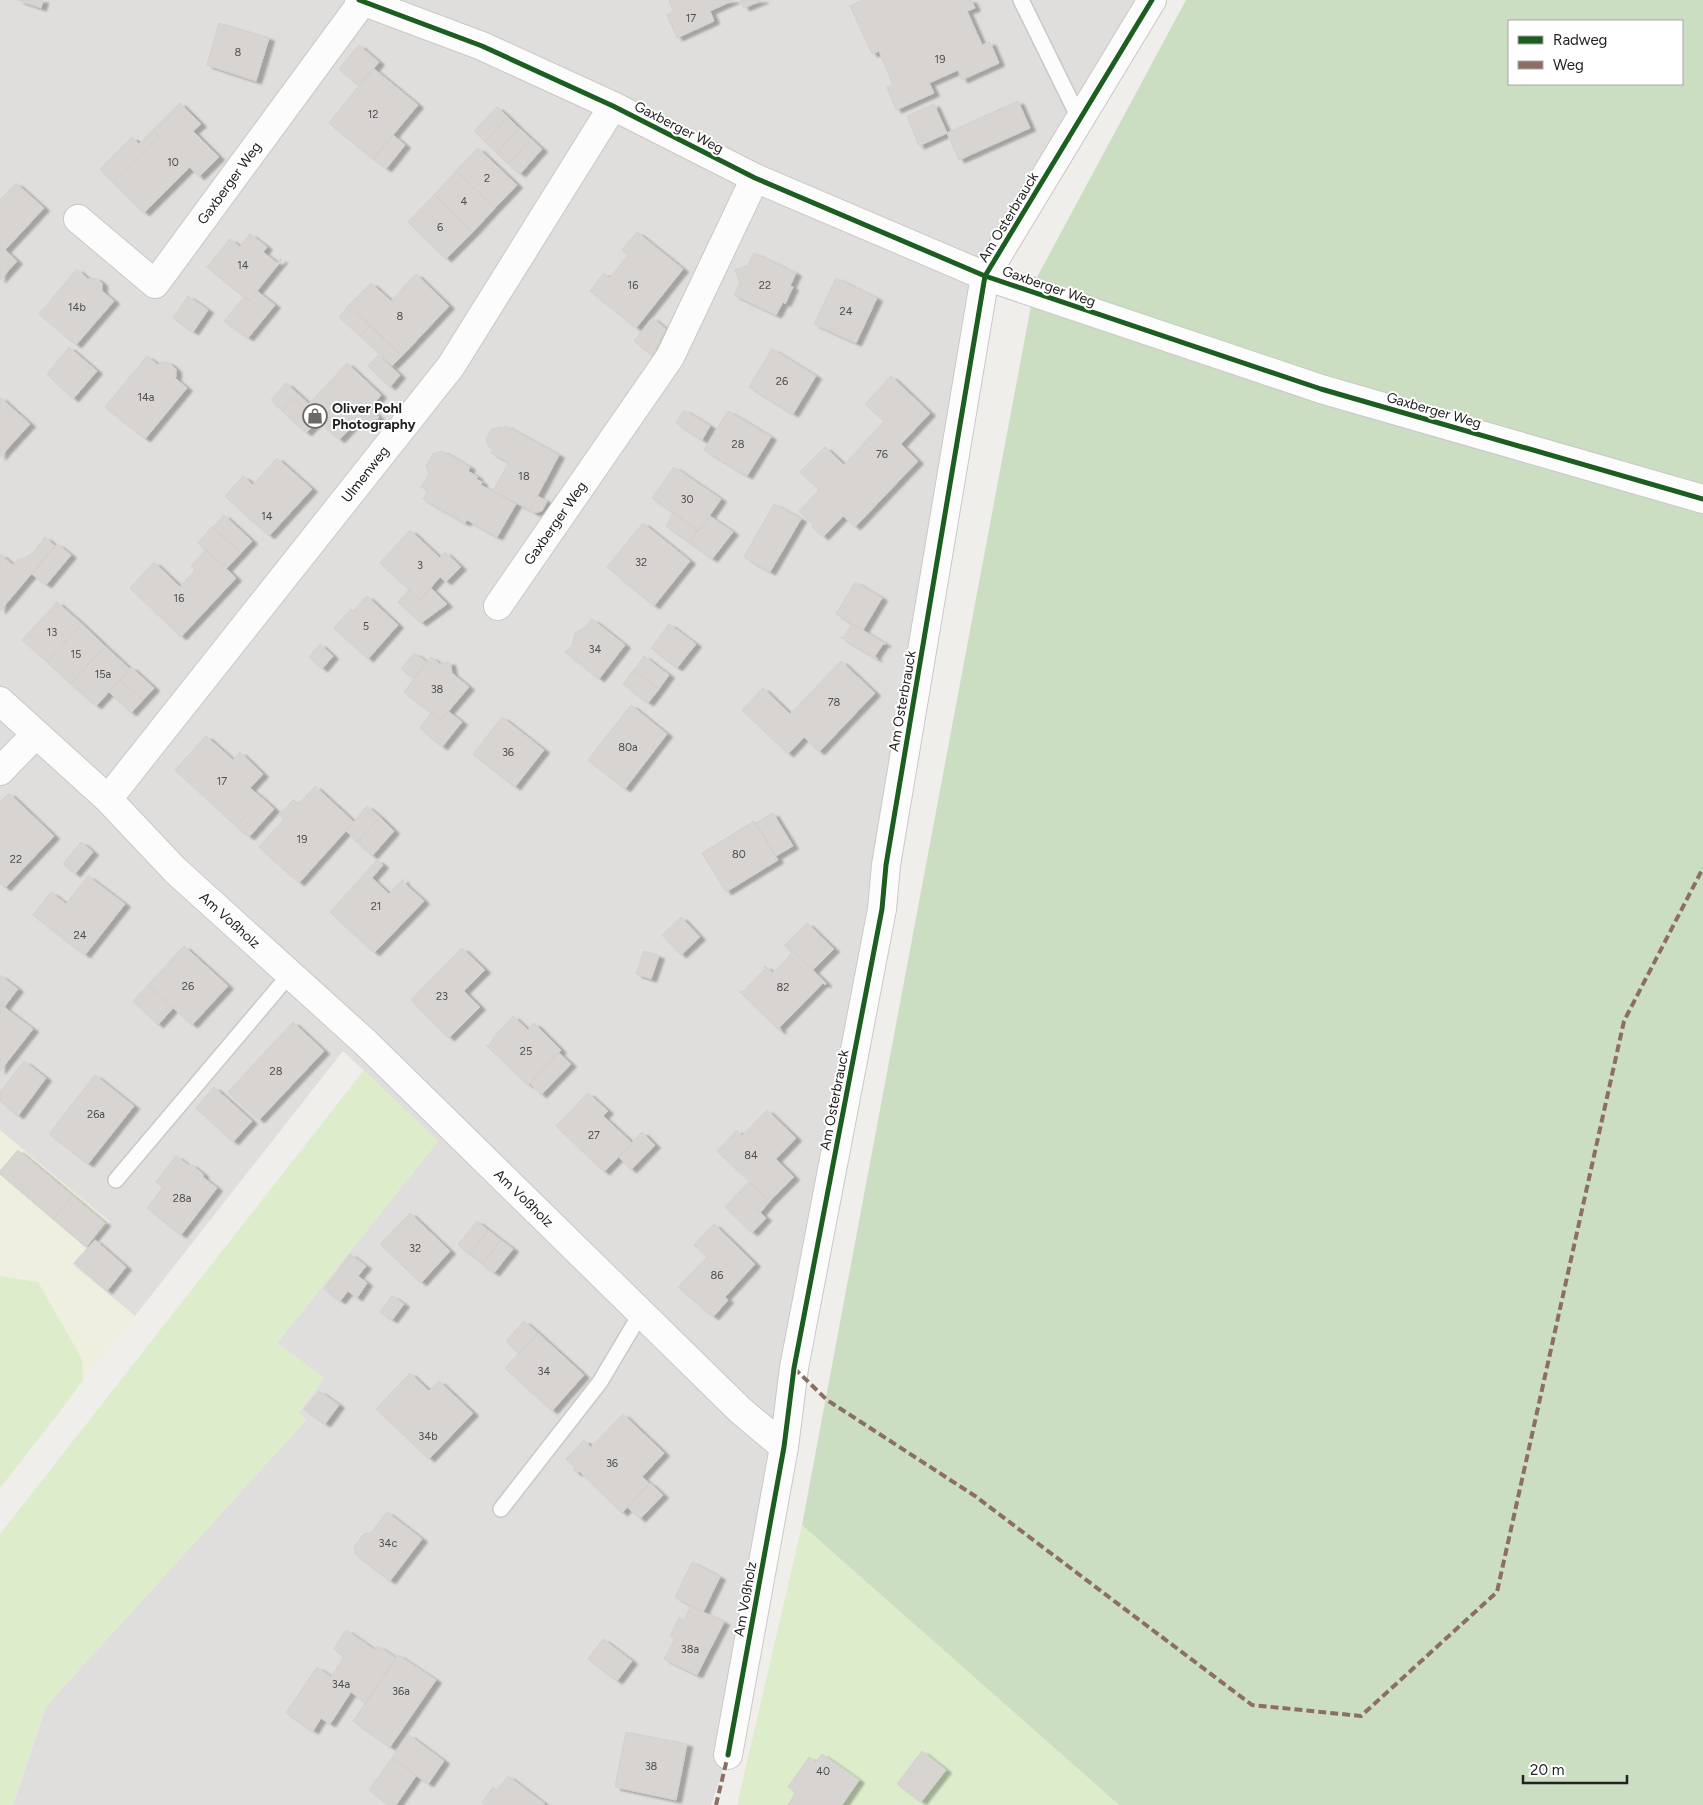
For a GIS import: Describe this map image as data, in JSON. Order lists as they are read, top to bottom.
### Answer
{
  "streets": {
    "street": [
      "Gaxberger Weg",
      "Am Osterbrauck",
      "Ulmenweg",
      "Am Voßholz"
    ]
  },
  "crossings": [
    ["Gaxberger Weg", "Am Osterbrauck"],
    ["Gaxberger Weg", "Ulmenweg"],
    ["Am Osterbrauck", "Am Voßholz"],
    ["Ulmenweg", "Am Voßholz"]
  ],
  "places": {
    "shop": ["Oliver Pohl Photography"]
  },
  "house_numbers": [
    "17",
    "8",
    "19",
    "12",
    "10",
    "2",
    "4",
    "6",
    "14",
    "16",
    "22",
    "14b",
    "24",
    "8",
    "26",
    "14a",
    "28",
    "76",
    "18",
    "30",
    "14",
    "32",
    "3",
    "16",
    "5",
    "13",
    "34",
    "15",
    "15a",
    "38",
    "78",
    "80a",
    "36",
    "17",
    "19",
    "80",
    "22",
    "21",
    "24",
    "26",
    "82",
    "23",
    "25",
    "28",
    "26a",
    "27",
    "84",
    "28a",
    "32",
    "86",
    "34",
    "34b",
    "36",
    "34c",
    "38a",
    "34a",
    "36a",
    "38",
    "40"
  ],
  "legend": ["Radweg", "Weg"],
  "scale_bar": "20 m"
}
